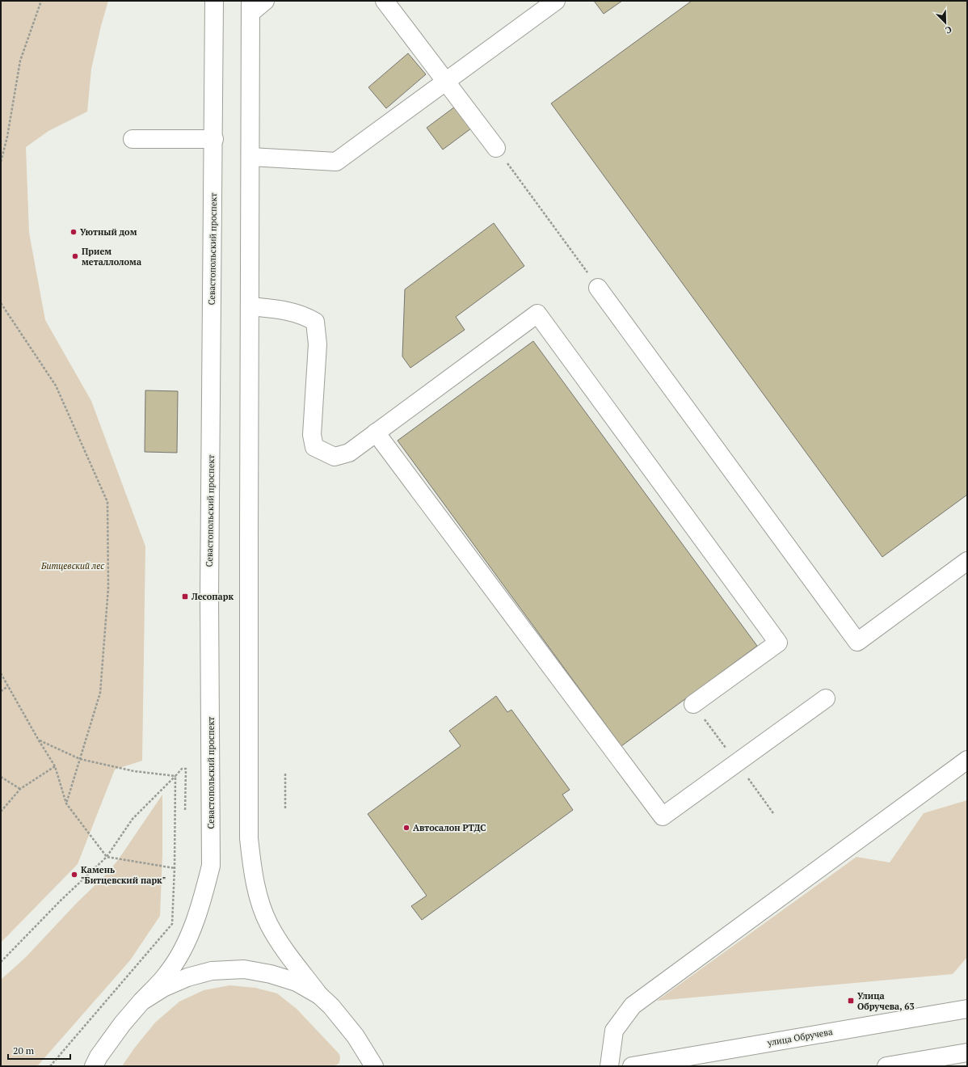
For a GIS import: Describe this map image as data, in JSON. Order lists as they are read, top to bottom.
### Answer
{
  "streets": {
    "main road": ["Севастопольский проспект", "улица Обручева"]
  },
  "parks": ["Битцевский лес"],
  "places": {
    "other": [
      "Уютный дом",
      "Прием металлолома",
      "Автосалон РТДС",
      "Камень \"Битцевский парк\""
    ],
    "transit": ["Лесопарк", "Улица Обручева, 63"]
  },
  "scale_bar": "20 m",
  "north": "bottom right"
}
